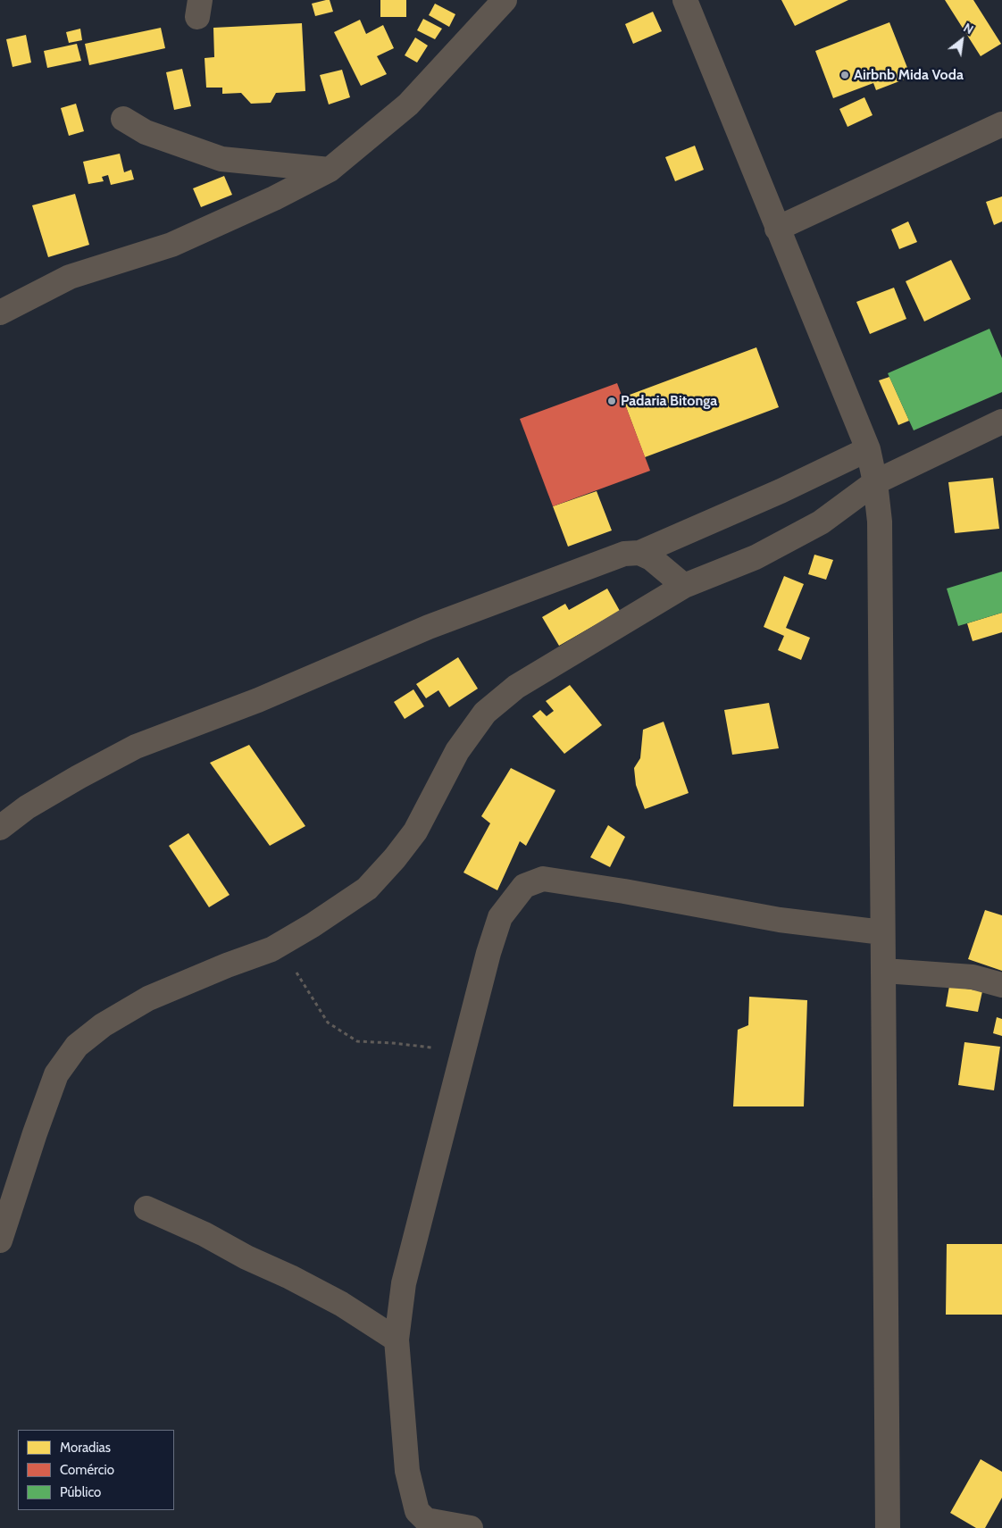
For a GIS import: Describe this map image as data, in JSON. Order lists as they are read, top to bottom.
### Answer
{
  "places": ["Airbnb Mida Voda", "Padaria Bitonga"],
  "legend": ["Moradias", "Comércio", "Público"],
  "north": "top right"
}
